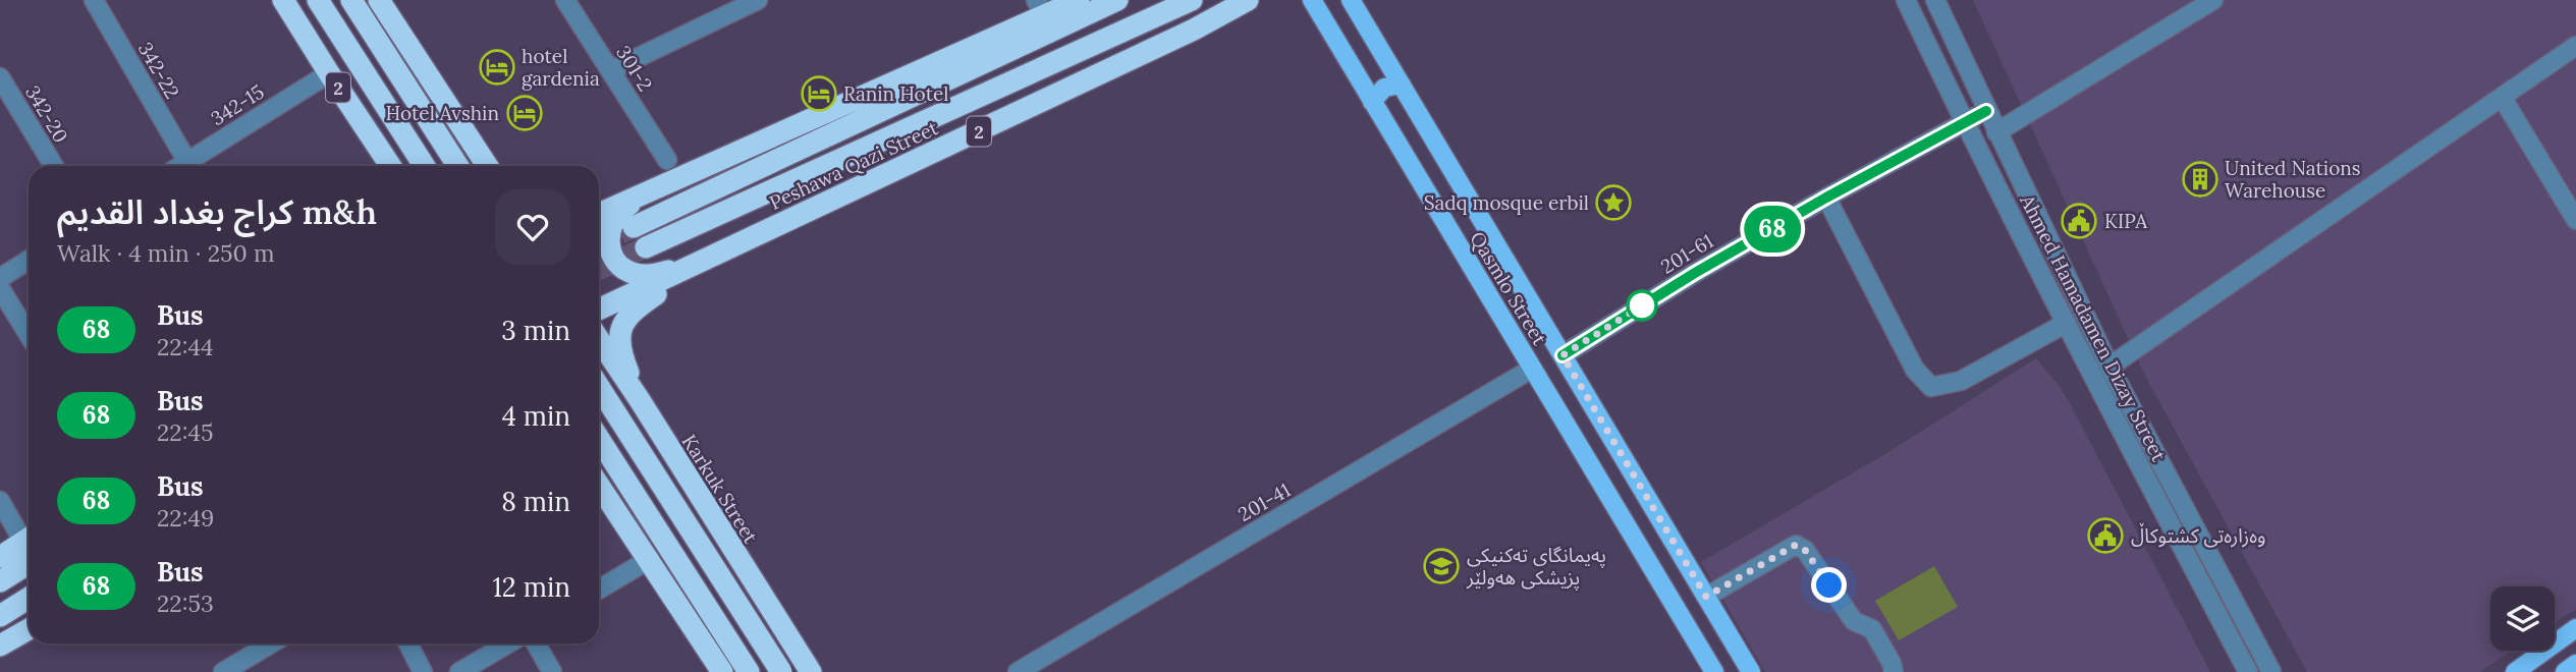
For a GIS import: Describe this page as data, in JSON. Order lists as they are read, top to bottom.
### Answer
{
  "streets": {
    "highway": ["2", "Peshawa Qazi Street", "Karkuk Street"],
    "main road": ["Qasmlo Street"],
    "street": [
      "301-2",
      "342-22",
      "342-15",
      "342-20",
      "201-61",
      "Ahmed Hamadamen Dizay Street",
      "201-41"
    ]
  },
  "crossings": [
    ["2", "342-15"],
    ["2", "Peshawa Qazi Street"],
    ["201-61", "Qasmlo Street"],
    ["201-61", "Ahmed Hamadamen Dizay Street"],
    ["Qasmlo Street", "201-41"]
  ],
  "places": {
    "hotel": ["hotel gardenia", "Ranin Hotel", "Hotel Avshin"],
    "building": ["United Nations Warehouse"],
    "place": ["Sadq mosque erbil"],
    "public building": ["KIPA", "وەزارەتی کشتوکاڵ"],
    "school or university": ["پەیمانگای تەکنیکی پزیشکی هەولێر"]
  },
  "lines": ["bus line 68"],
  "page": {
    "on_map": "68",
    "heading": ["كراج بغداد القديم m&h", "Walk · 4 min · 250 m"],
    "list": [
      {
        "mark": "68",
        "name": "Bus",
        "note": "22:44",
        "value": "3 min"
      },
      {
        "mark": "68",
        "name": "Bus",
        "note": "22:45",
        "value": "4 min"
      },
      {
        "mark": "68",
        "name": "Bus",
        "note": "22:49",
        "value": "8 min"
      },
      {
        "mark": "68",
        "name": "Bus",
        "note": "22:53",
        "value": "12 min"
      }
    ]
  }
}
